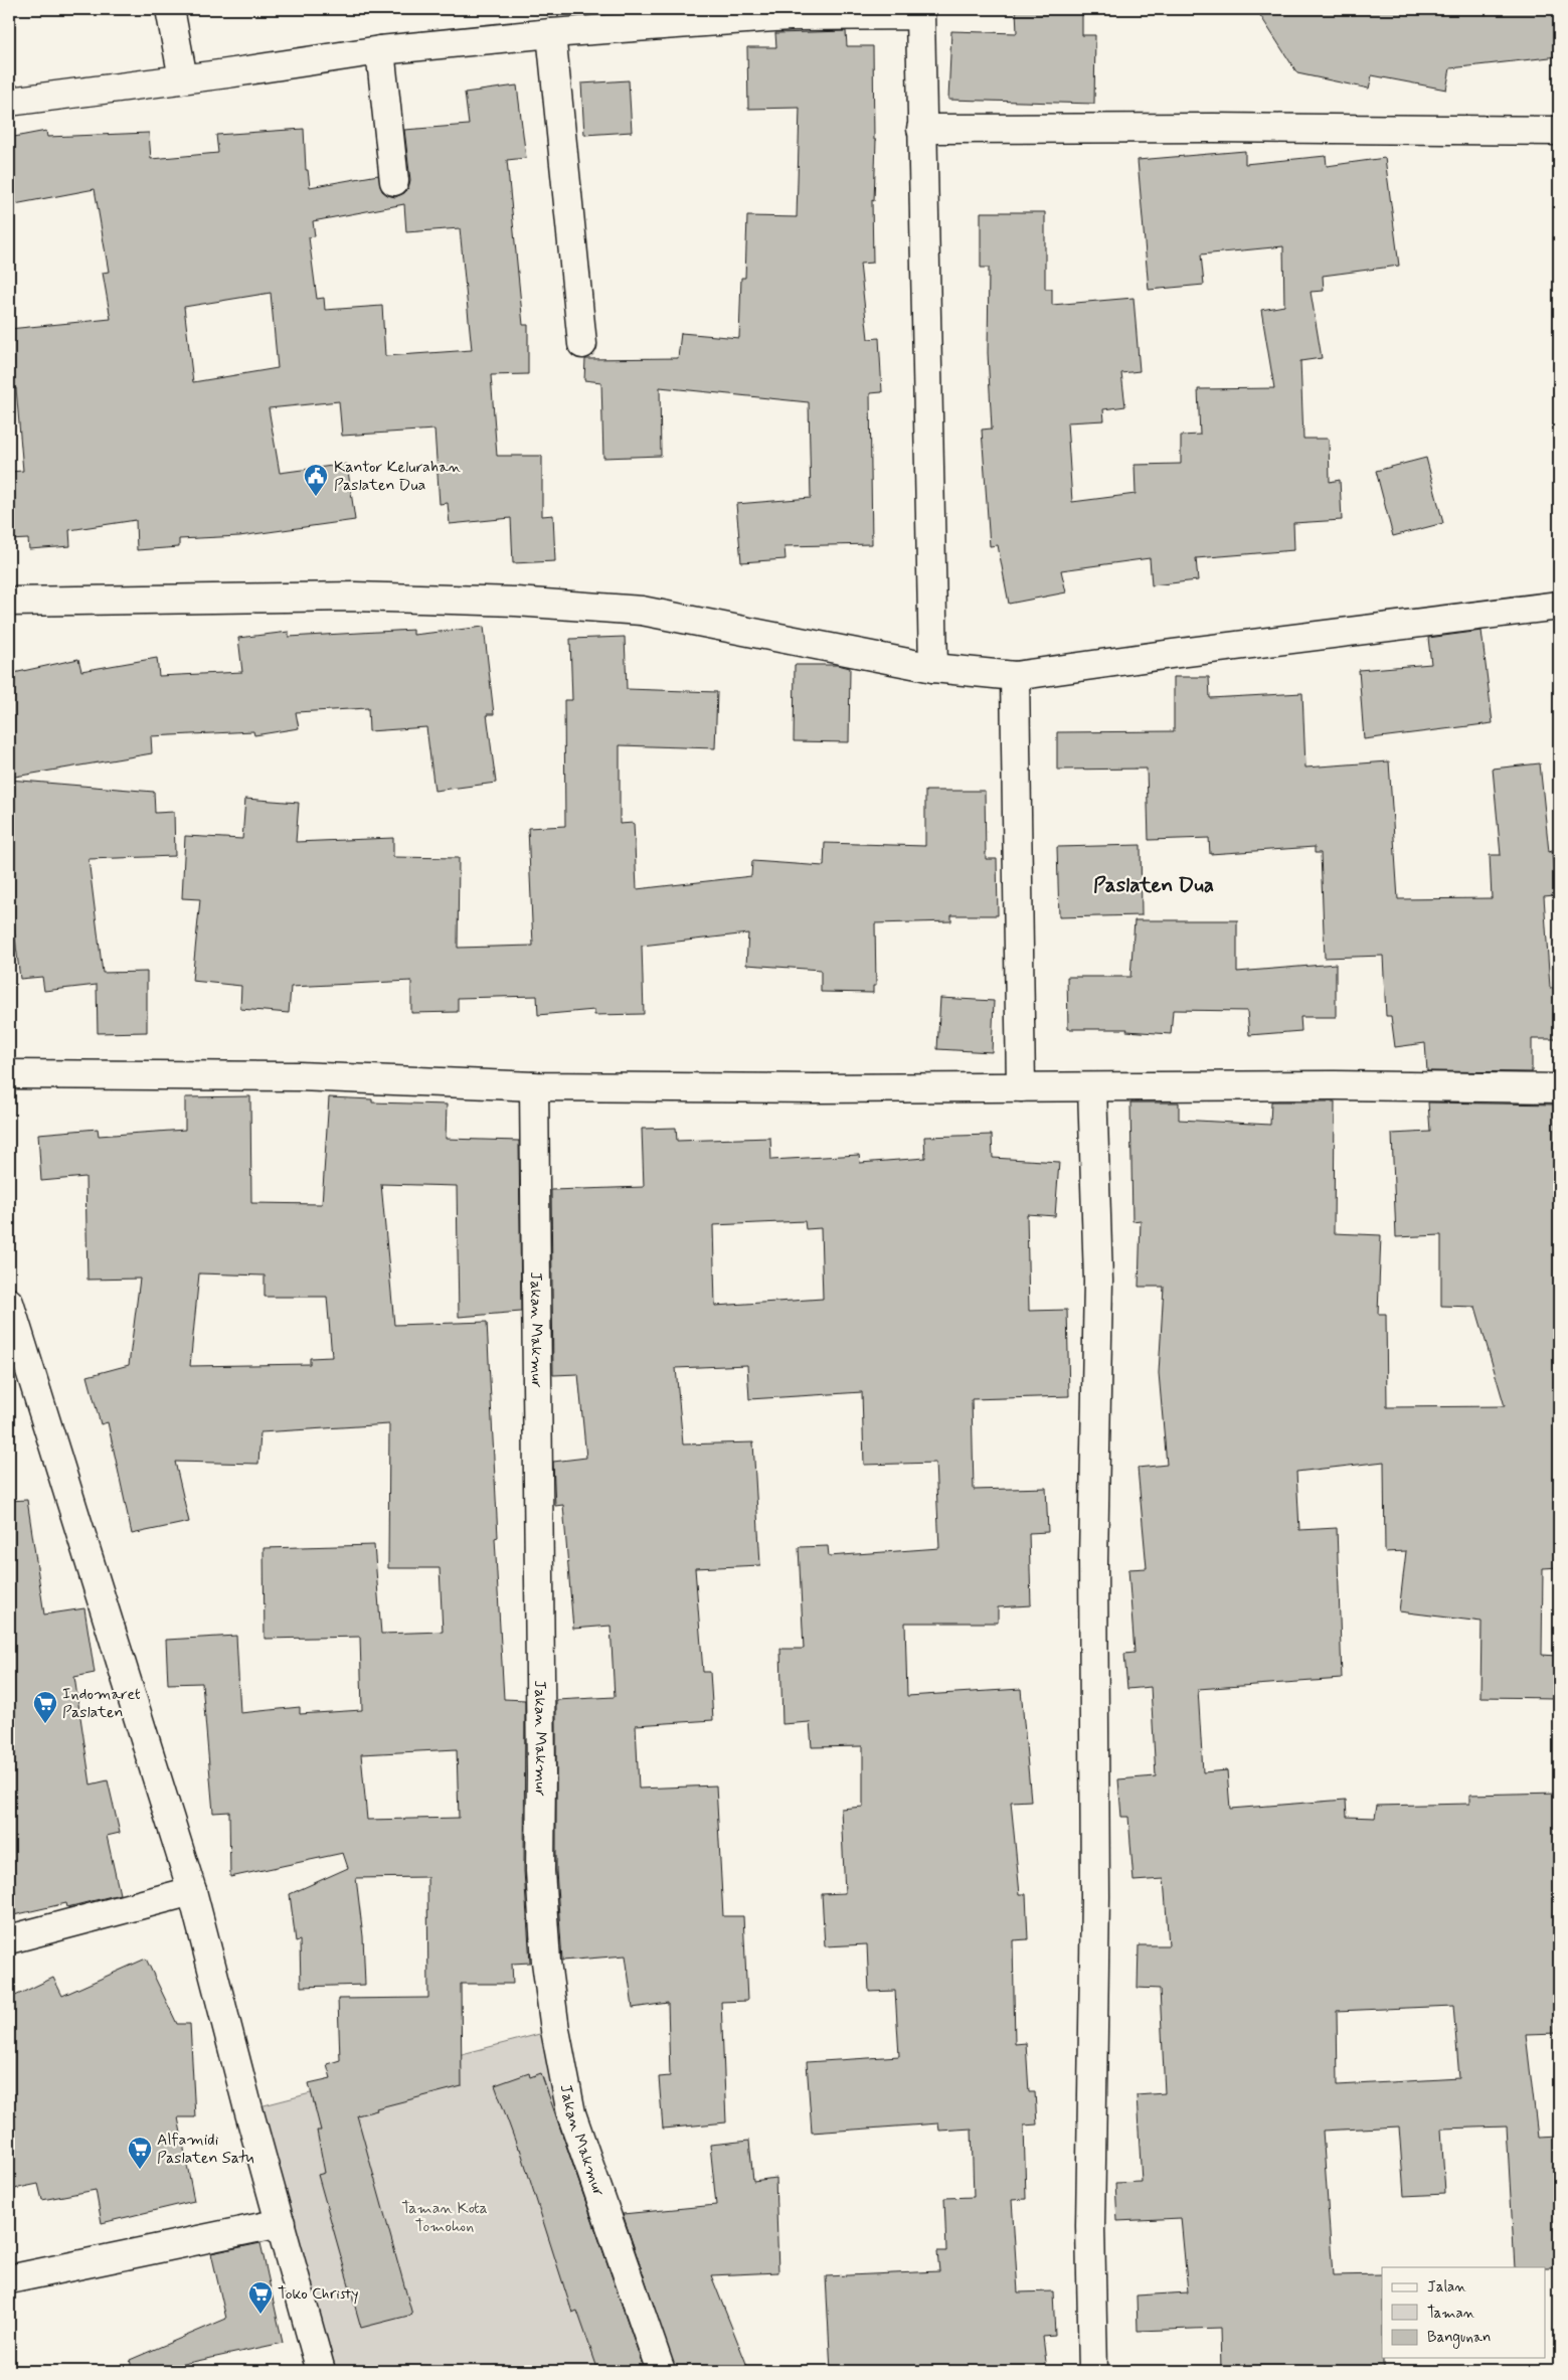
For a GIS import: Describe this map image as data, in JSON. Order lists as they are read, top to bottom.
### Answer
{
  "streets": {
    "street": ["Jakan Makmur"]
  },
  "districts": ["Paslaten Dua"],
  "parks": ["Taman Kota Tomohon"],
  "places": {
    "public building": ["Kantor Kelurahan Paslaten Dua"],
    "supermarket": ["Indomaret Paslaten", "Alfamidi Paslaten Satu", "Toko Christy"]
  },
  "legend": ["Jalan", "Taman", "Bangunan"]
}
